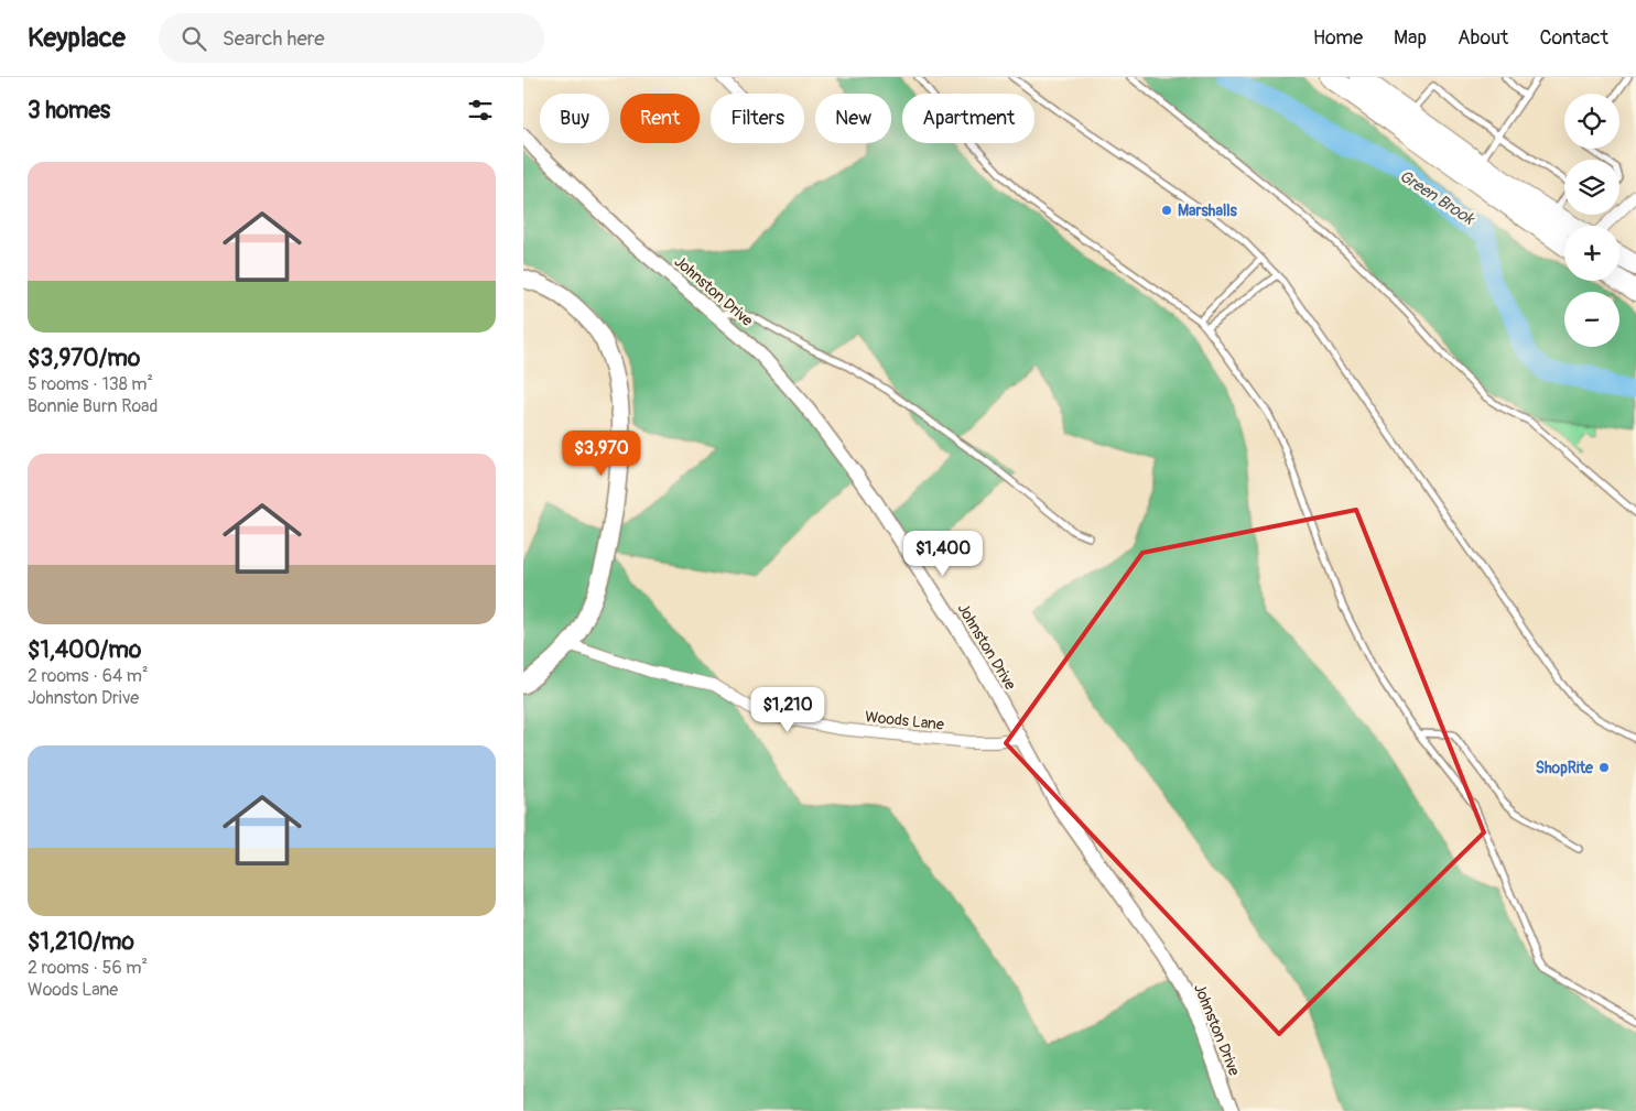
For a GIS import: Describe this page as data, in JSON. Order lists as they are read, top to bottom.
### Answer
{
  "streets": {
    "street": ["Johnston Drive", "Woods Lane"]
  },
  "crossings": [
    ["Johnston Drive", "Woods Lane"]
  ],
  "water": ["Green Brook"],
  "places": ["Marshalls", "ShopRite"],
  "page": {
    "header": "Keyplace",
    "search": "Search here",
    "nav": [
      "Home",
      "Map",
      "About",
      "Contact"
    ],
    "heading": "3 homes",
    "map_buttons": ["+", "−"],
    "chip": [
      "Buy",
      "Rent",
      "Filters",
      "New",
      "Apartment"
    ],
    "list": [
      {
        "name": "$3,970/mo",
        "note": "5 rooms · 138 m² · Bonnie Burn Road"
      },
      {
        "name": "$1,400/mo",
        "note": "2 rooms · 64 m² · Johnston Drive"
      },
      {
        "name": "$1,210/mo",
        "note": "2 rooms · 56 m² · Woods Lane"
      }
    ],
    "price": ["$3,970", "$1,400", "$1,210"]
  }
}
